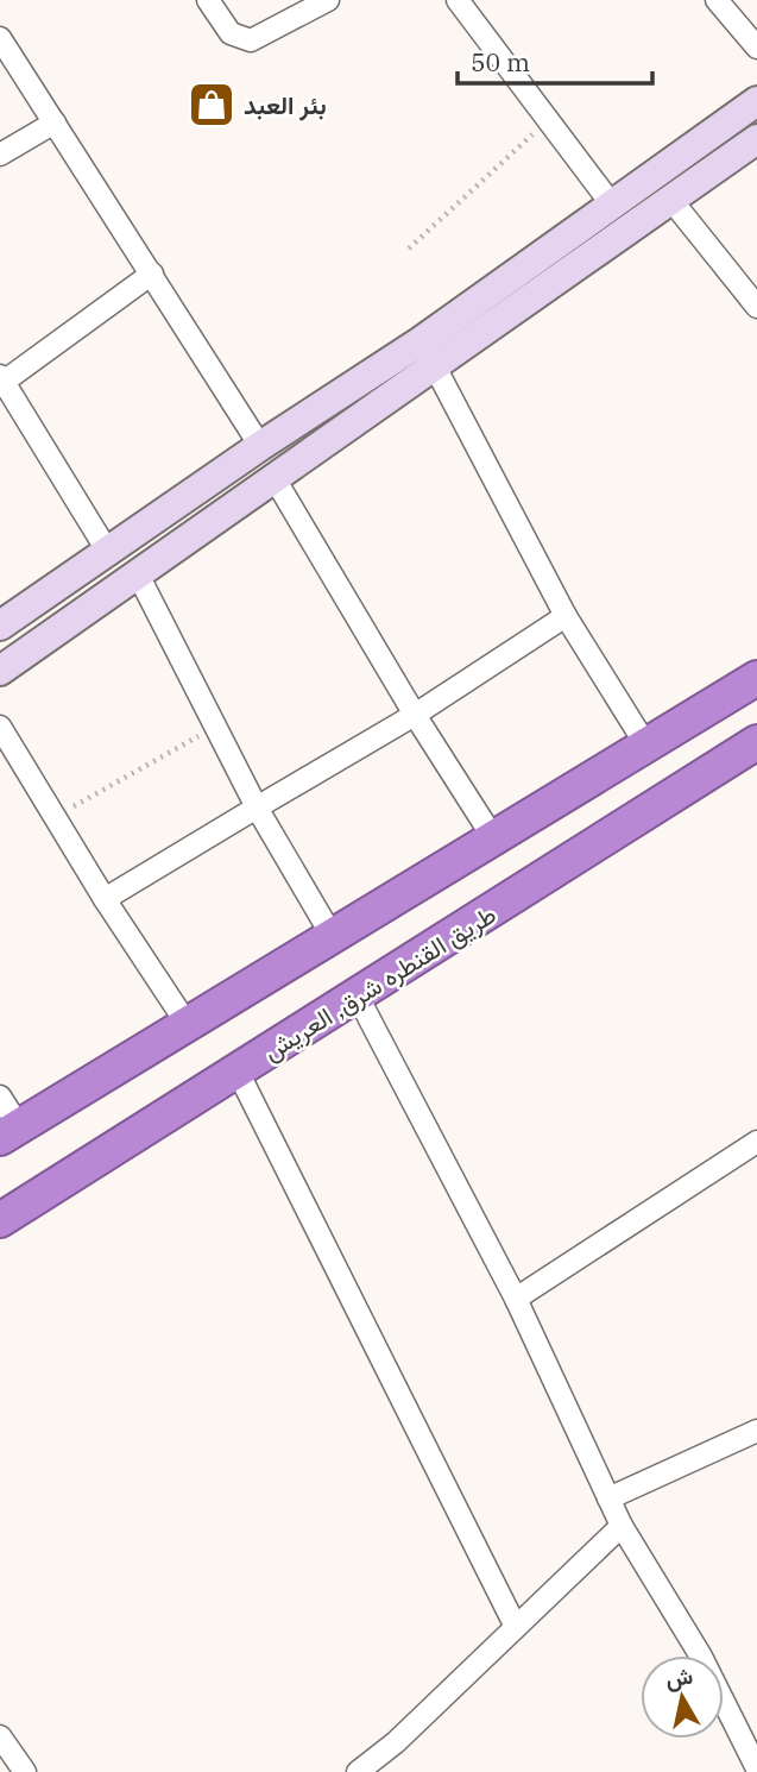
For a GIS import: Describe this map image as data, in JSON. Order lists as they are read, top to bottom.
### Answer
{
  "streets": {
    "highway": ["طريق القنطره شرق, العريش"]
  },
  "places": {
    "shop": ["بئر العبد"]
  },
  "scale_bar": "50 m",
  "north": "top"
}
